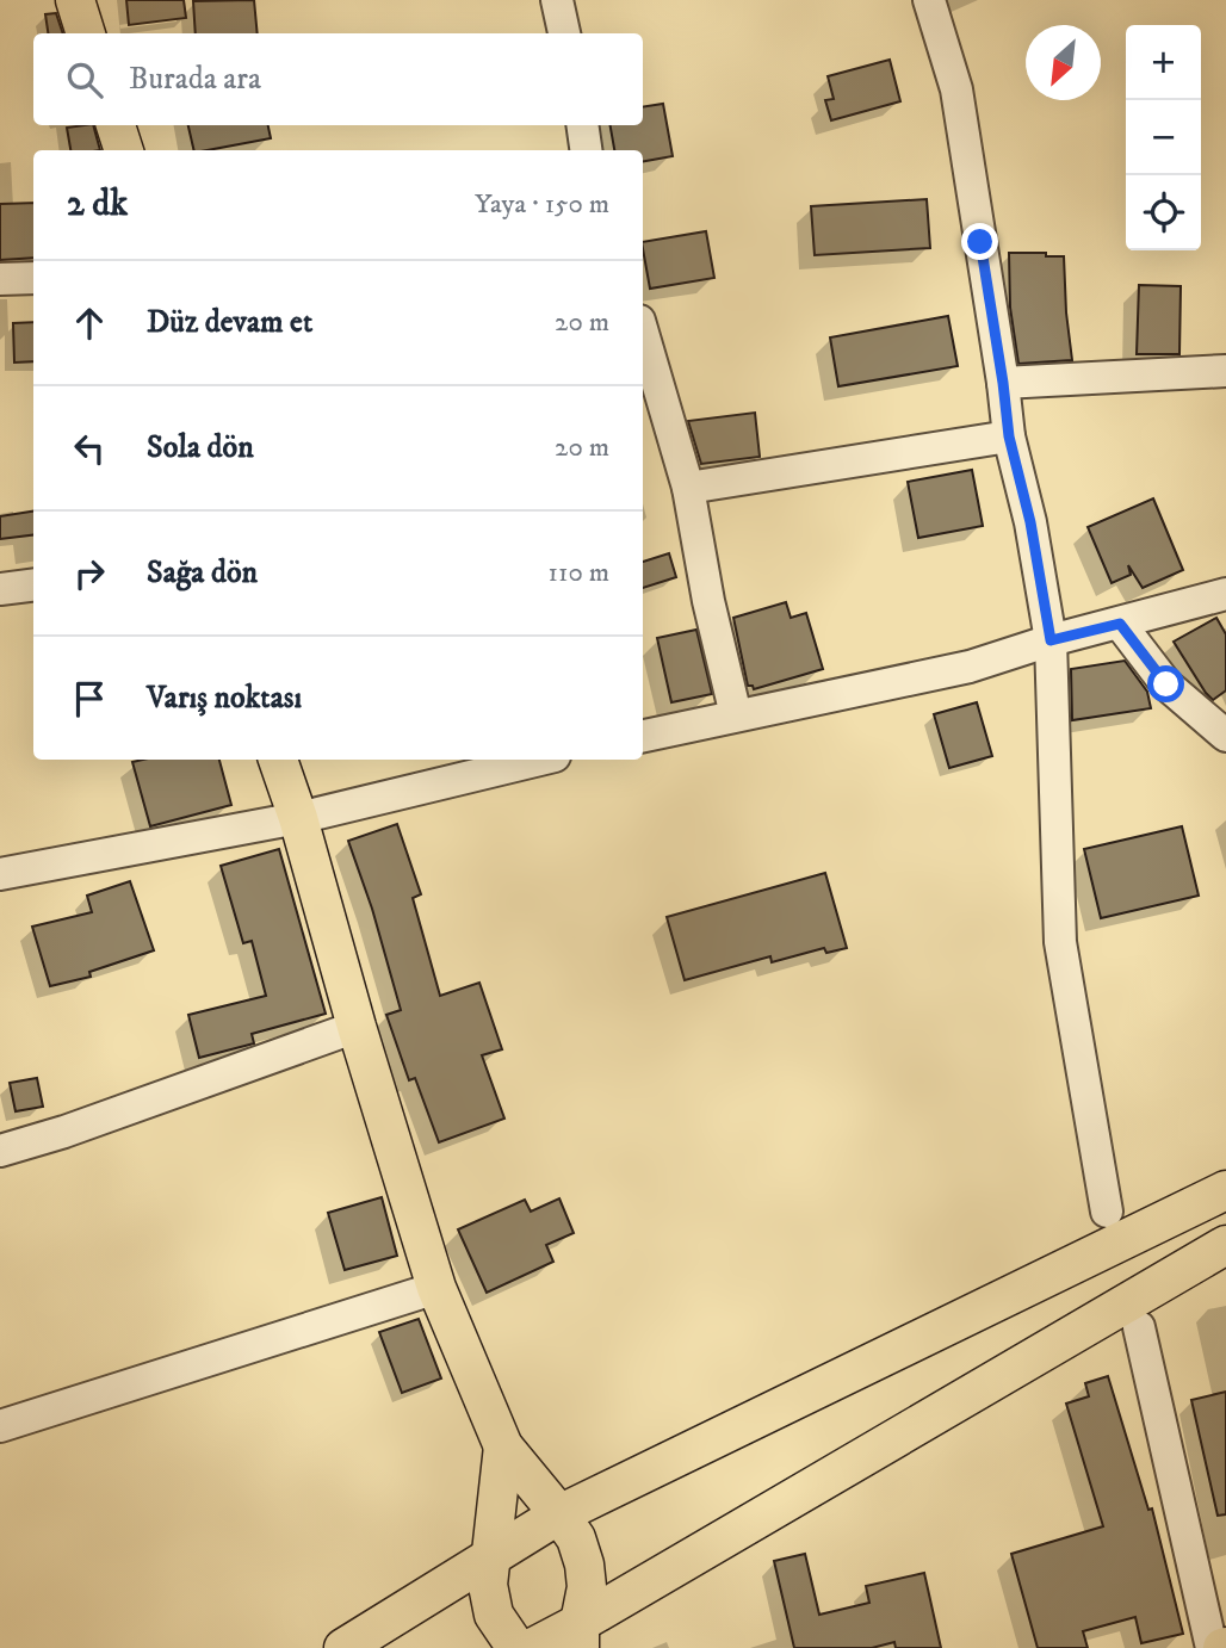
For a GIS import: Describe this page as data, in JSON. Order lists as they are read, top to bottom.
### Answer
{
  "north": "bottom left",
  "page": {
    "map_buttons": ["+", "−"],
    "search": "Burada ara",
    "heading": ["2 dk", "Yaya · 150 m"],
    "list": [
      ["Düz devam et", "20 m"],
      ["Sola dön", "20 m"],
      ["Sağa dön", "110 m"],
      "Varış noktası"
    ]
  }
}
